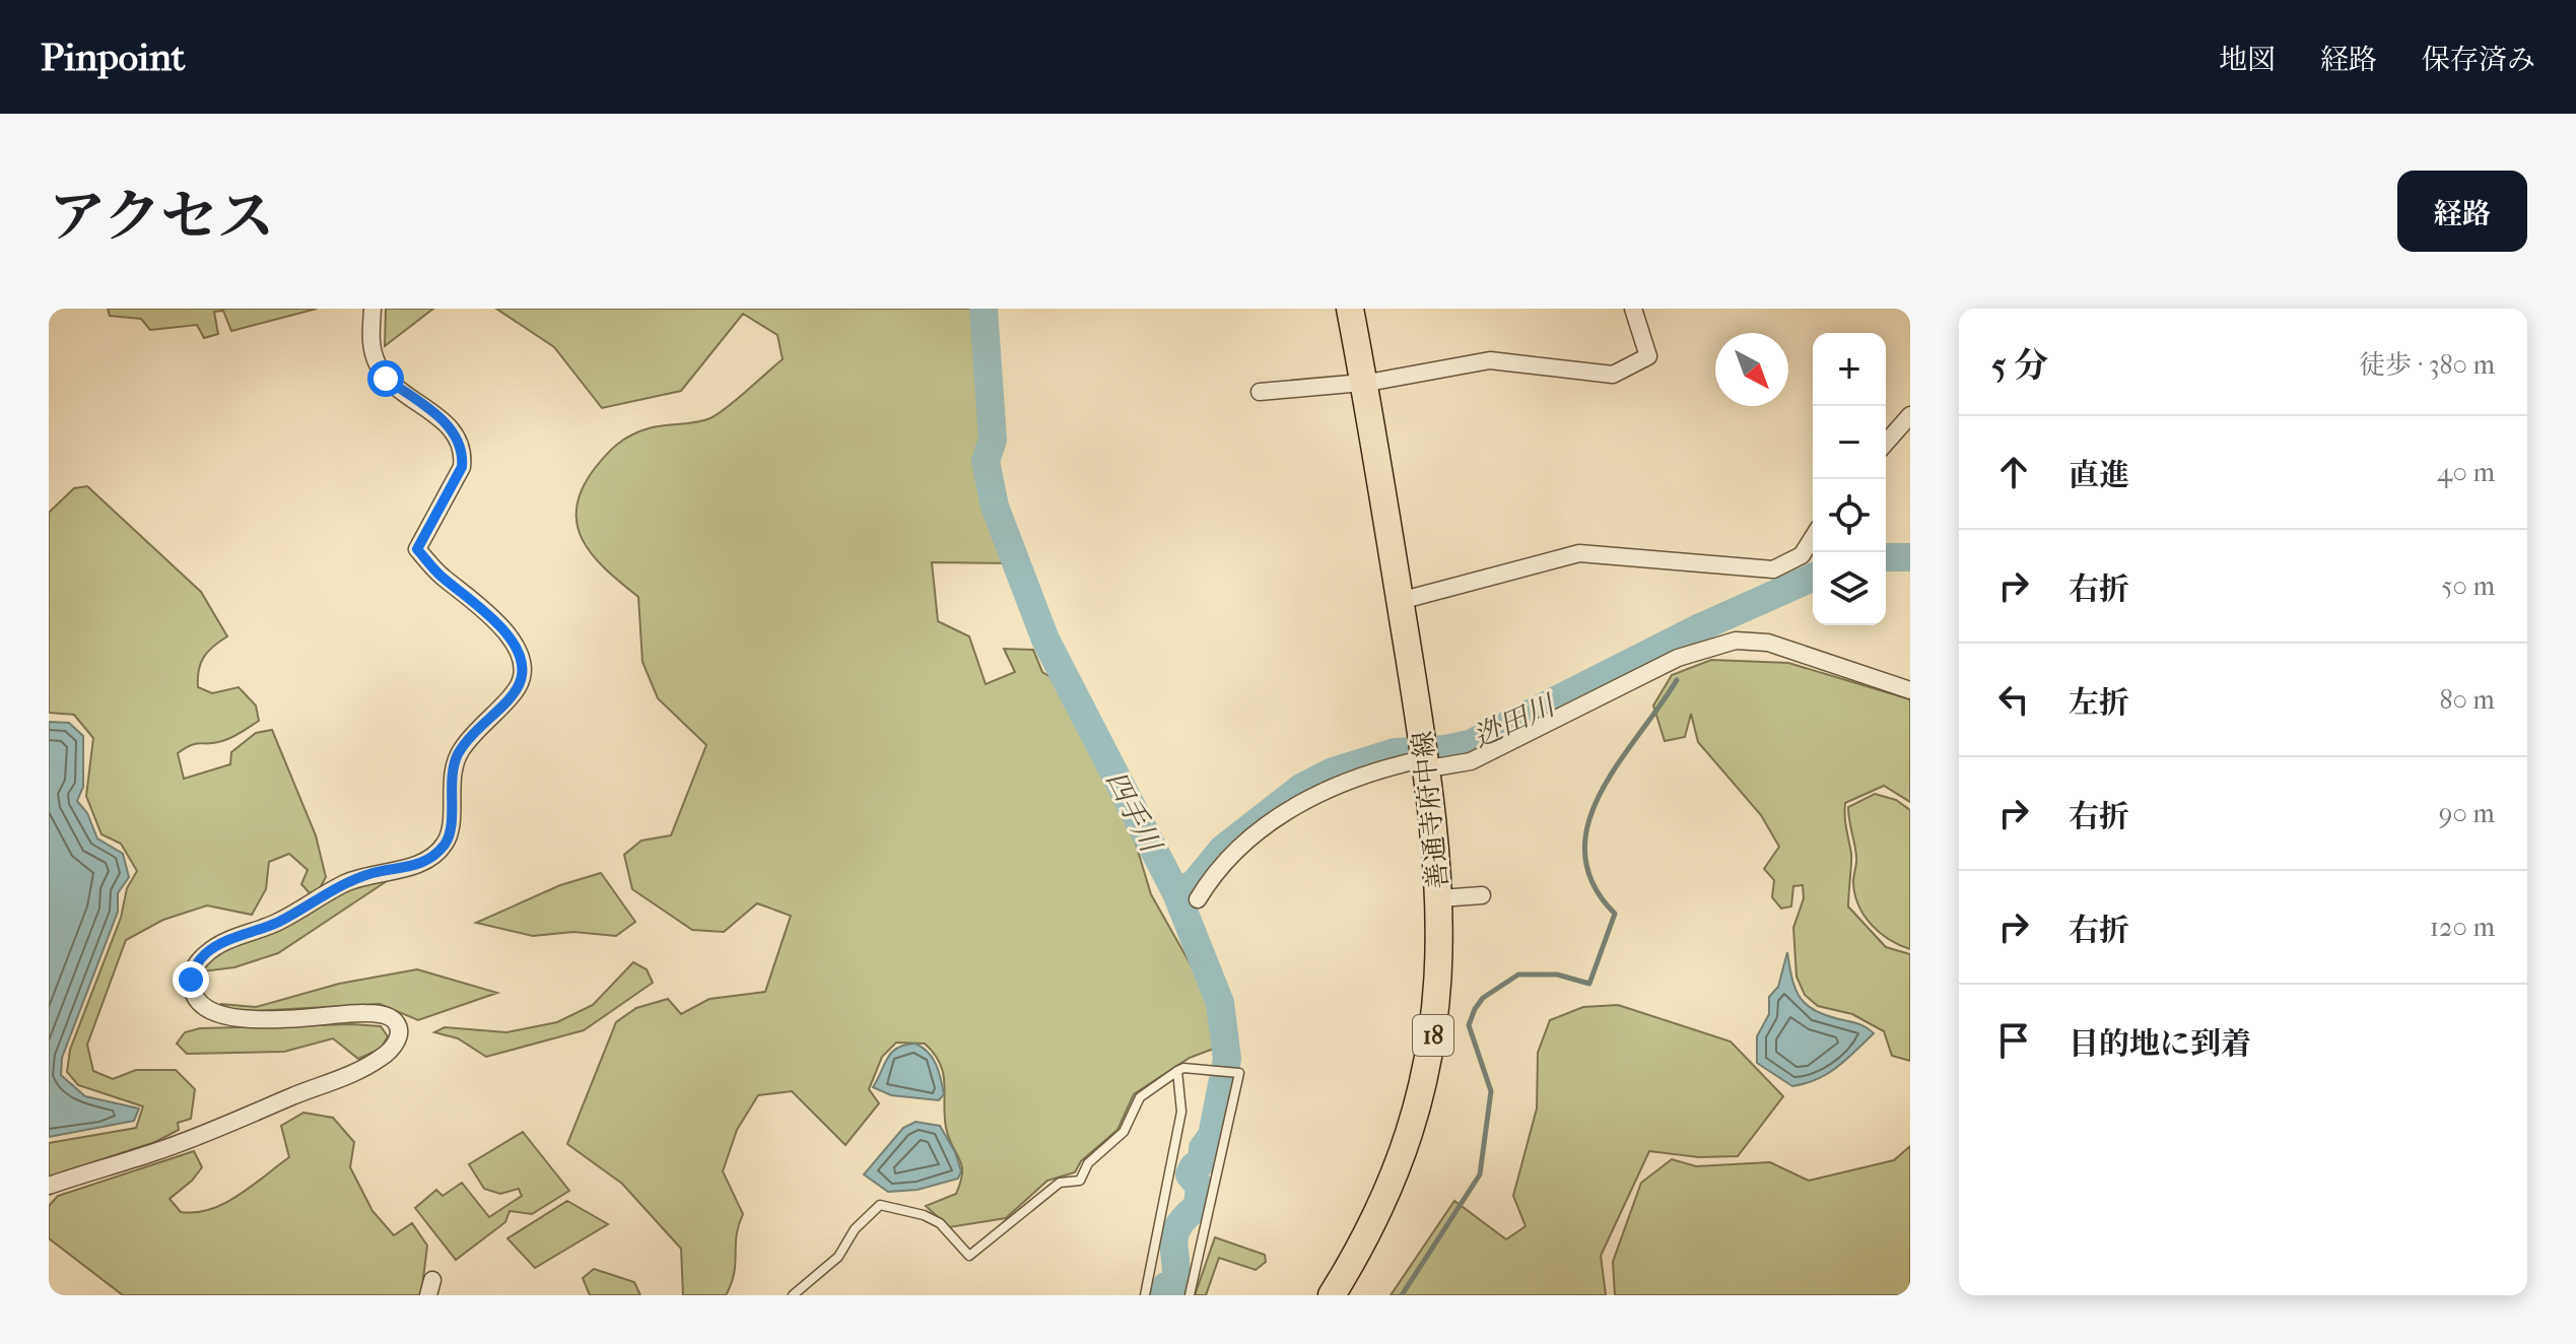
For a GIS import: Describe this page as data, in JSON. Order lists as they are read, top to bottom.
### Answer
{
  "streets": {
    "main road": ["善通寺府中線", "18"]
  },
  "water": ["迯田川", "四手川"],
  "north": "bottom right",
  "page": {
    "header": "Pinpoint",
    "nav": ["地図", "経路", "保存済み"],
    "title": "アクセス",
    "buttons": "経路",
    "heading": ["5 分", "徒歩 · 380 m"],
    "map_buttons": ["+", "−"],
    "list": [
      ["直進", "40 m"],
      ["右折", "50 m"],
      ["左折", "80 m"],
      ["右折", "90 m"],
      ["右折", "120 m"],
      "目的地に到着"
    ]
  }
}
